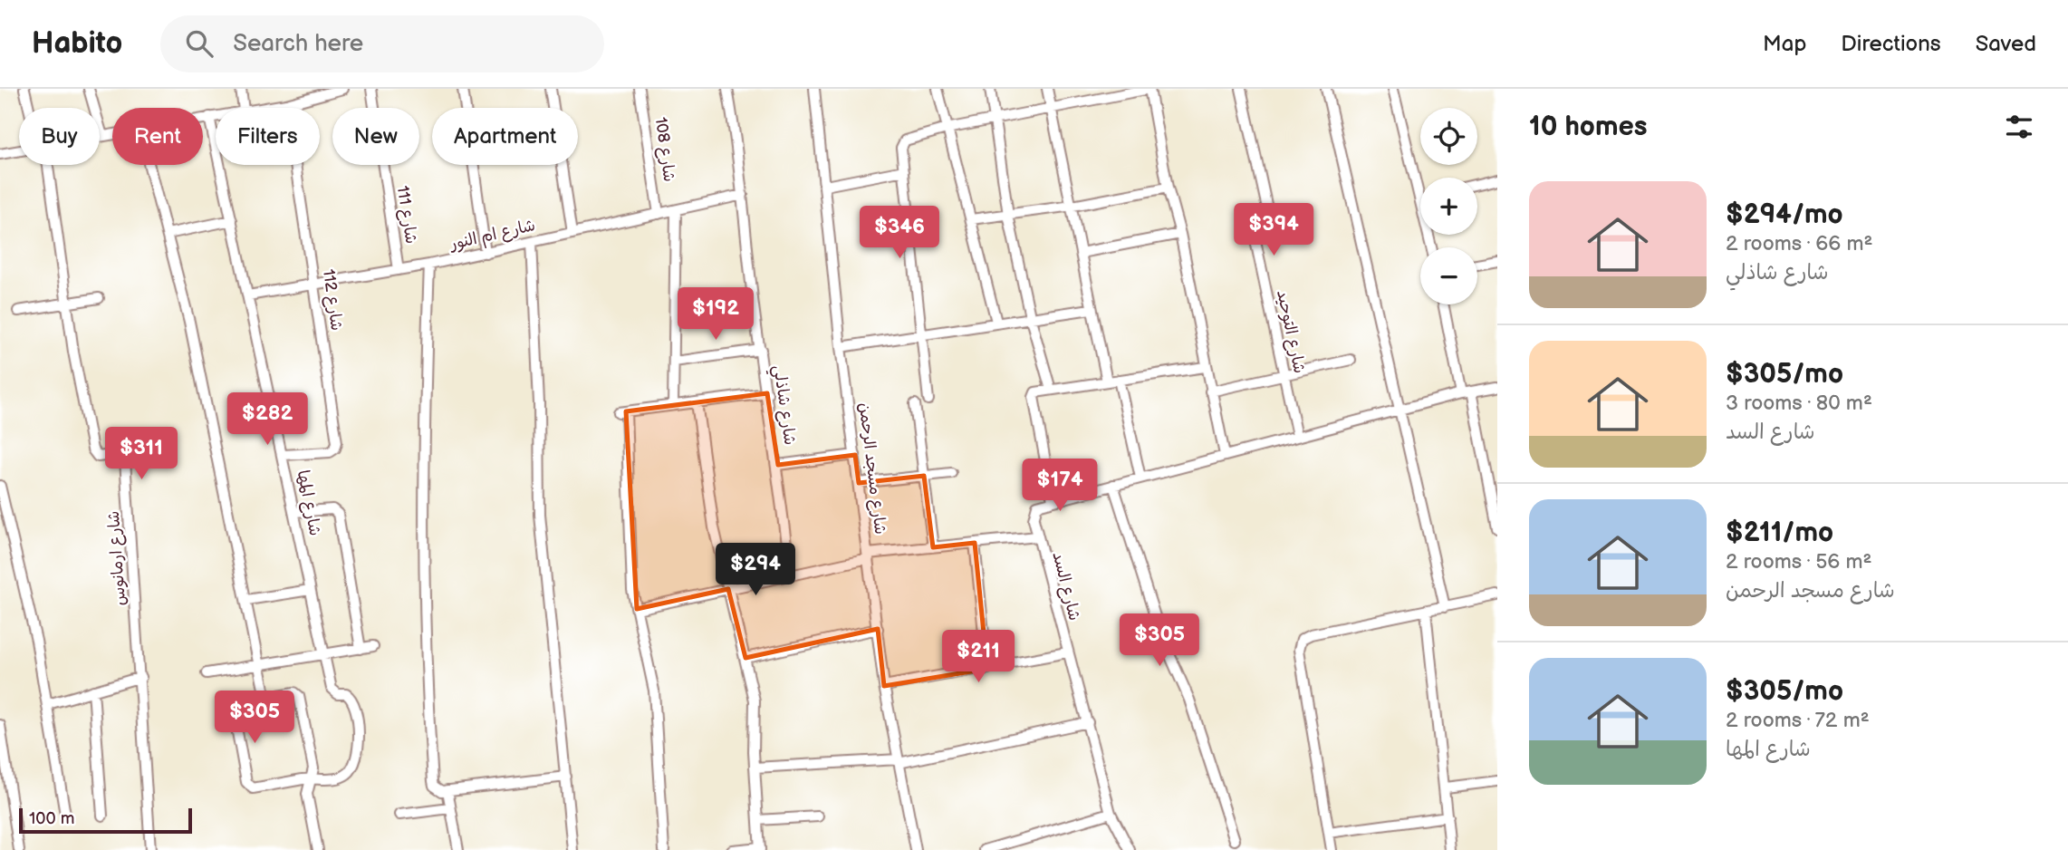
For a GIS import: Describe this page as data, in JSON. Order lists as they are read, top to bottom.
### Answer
{
  "streets": {
    "street": [
      "شارع 108",
      "شارع 111",
      "شارع ام النور",
      "شارع 112",
      "شارع التوحيد",
      "شارع شاذلي",
      "شارع مسجد الرحمن",
      "شارع المها",
      "شارع ارمانوس",
      "شارع السد"
    ]
  },
  "crossings": [
    ["شارع 108", "شارع ام النور"],
    ["شارع 111", "شارع ام النور"],
    ["شارع ام النور", "شارع 112"],
    ["شارع ام النور", "شارع شاذلي"],
    ["شارع ام النور", "شارع المها"],
    ["شارع 112", "شارع المها"]
  ],
  "scale_bar": "100 m",
  "page": {
    "header": "Habito",
    "search": "Search here",
    "nav": ["Map", "Directions", "Saved"],
    "heading": "10 homes",
    "map_buttons": ["+", "−"],
    "chip": [
      "Buy",
      "Rent",
      "Filters",
      "New",
      "Apartment"
    ],
    "list": [
      {
        "name": "$294/mo",
        "note": "2 rooms · 66 m² · شارع شاذلي"
      },
      {
        "name": "$305/mo",
        "note": "3 rooms · 80 m² · شارع السد"
      },
      {
        "name": "$211/mo",
        "note": "2 rooms · 56 m² · شارع مسجد الرحمن"
      },
      {
        "name": "$305/mo",
        "note": "2 rooms · 72 m² · شارع المها"
      }
    ],
    "price": [
      "$394",
      "$346",
      "$192",
      "$282",
      "$311",
      "$174",
      "$294",
      "$305",
      "$211",
      "$305"
    ],
    "scale": "100 m"
  }
}
